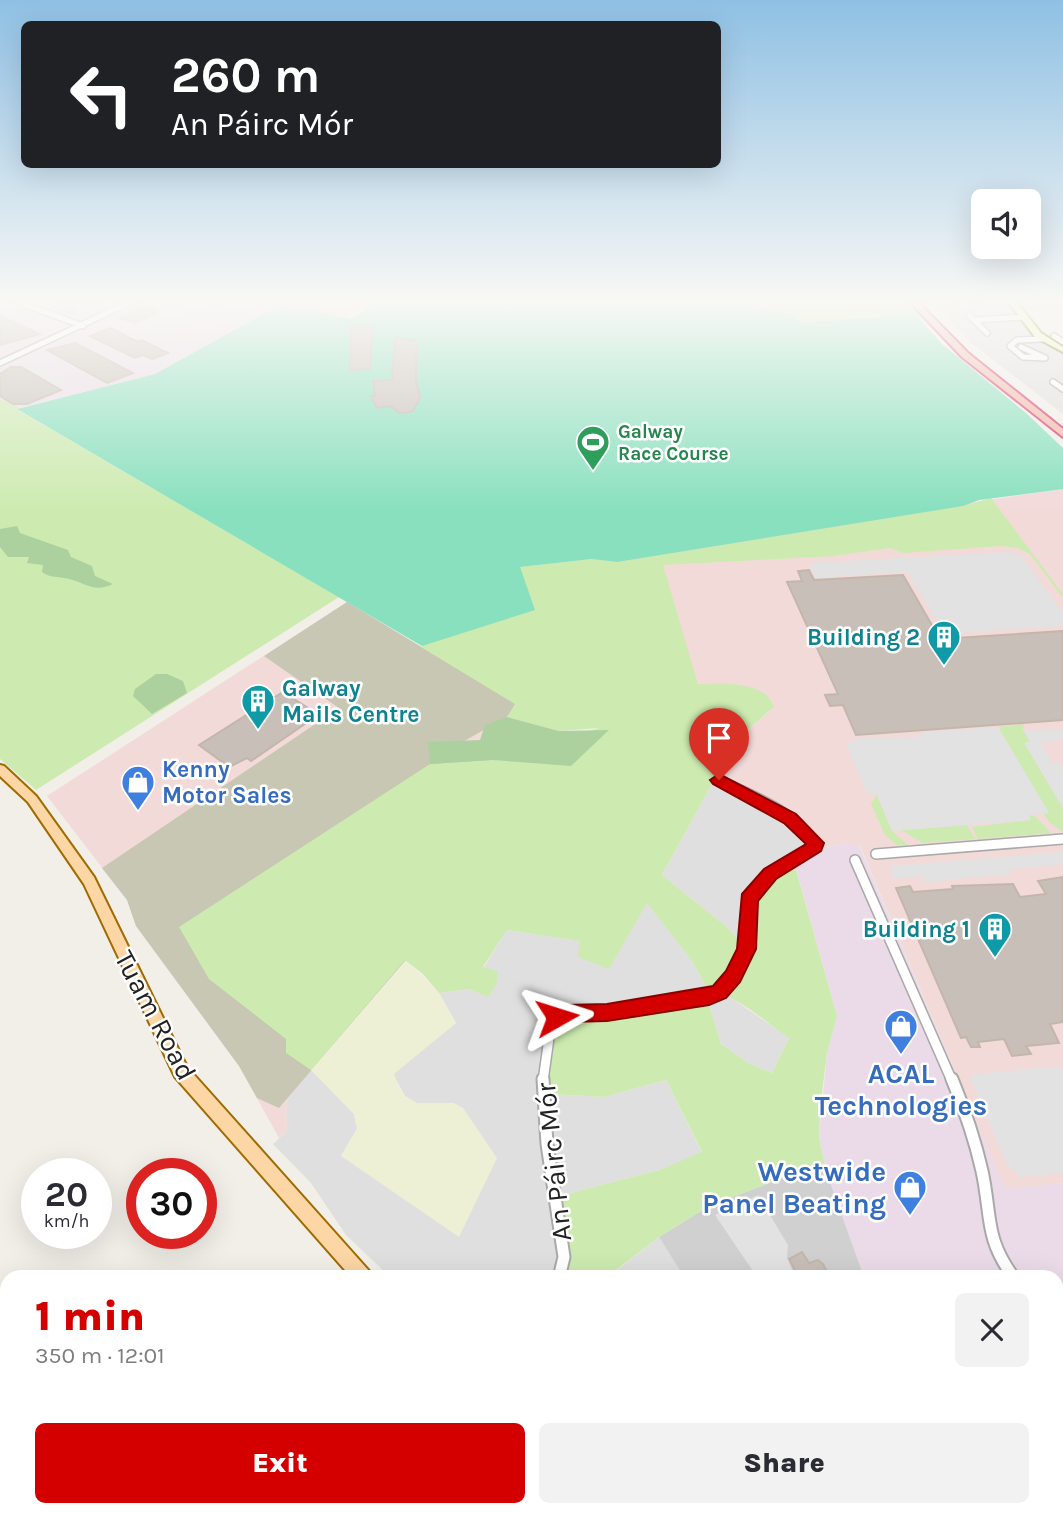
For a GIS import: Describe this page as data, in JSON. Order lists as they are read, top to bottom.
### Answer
{
  "streets": {
    "main road": ["Tuam Road"],
    "street": ["An Páirc Mór"]
  },
  "places": {
    "sports": ["Galway Race Course"],
    "building": ["Building 2", "Galway Mails Centre", "Building 1"],
    "shop": ["Kenny Motor Sales", "ACAL Technologies", "Westwide Panel Beating"]
  },
  "page": {
    "turn": ["260 m", "An Páirc Mór"],
    "speed": "20 km/h",
    "limit": "30",
    "heading": ["1 min", "350 m · 12:01"],
    "buttons": ["Exit", "Share"]
  }
}
